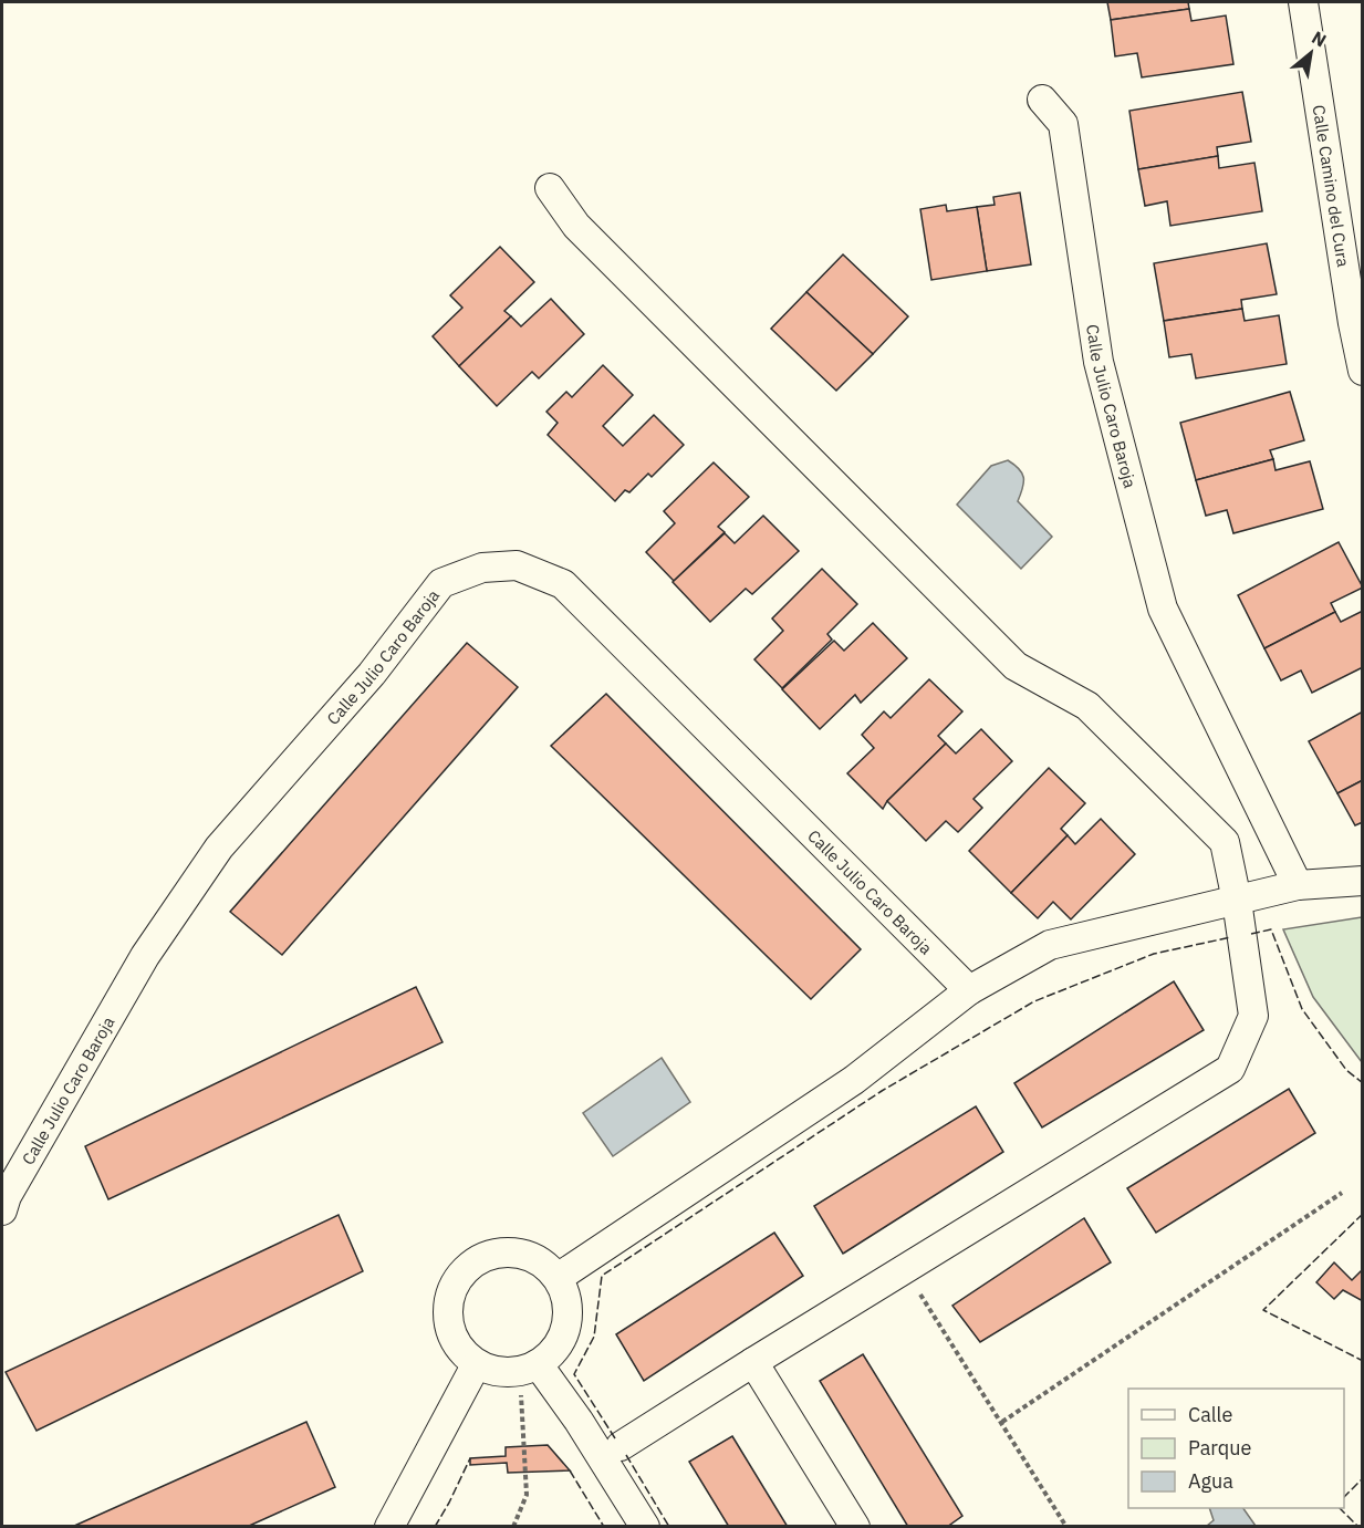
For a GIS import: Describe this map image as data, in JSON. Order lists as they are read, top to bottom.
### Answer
{
  "streets": {
    "street": ["Calle Camino del Cura", "Calle Julio Caro Baroja"]
  },
  "legend": ["Calle", "Parque", "Agua"],
  "north": "top right"
}
